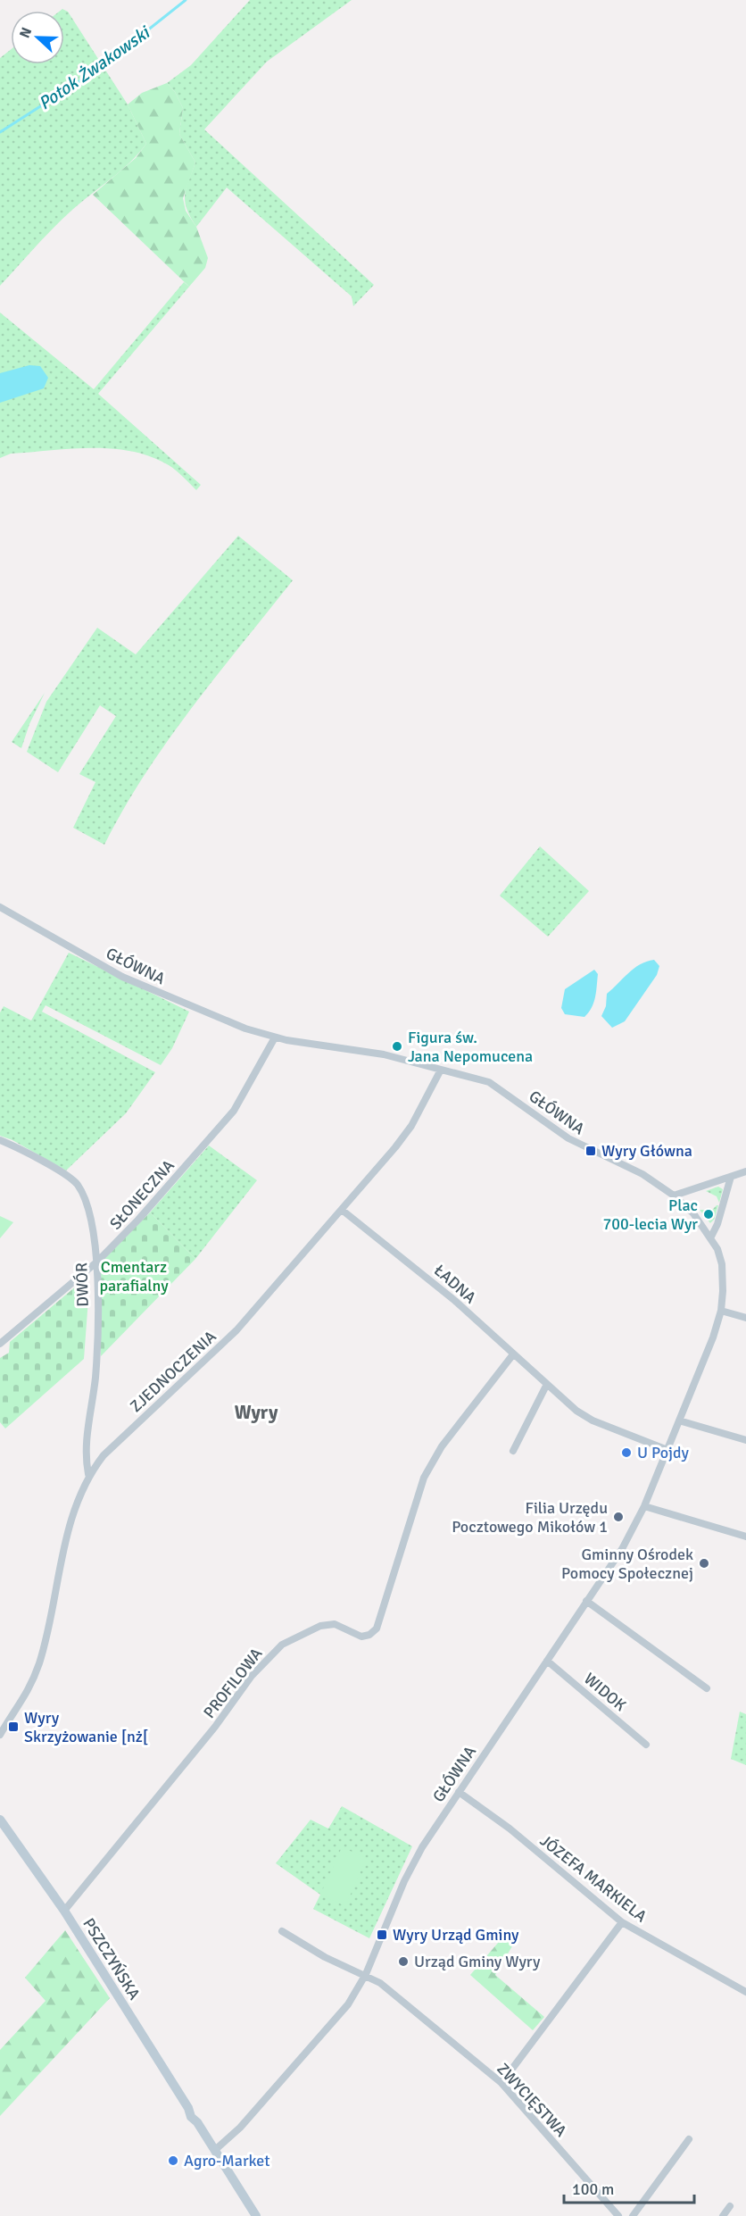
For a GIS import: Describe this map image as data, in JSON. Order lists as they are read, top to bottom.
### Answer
{
  "streets": {
    "main road": ["PSZCZYŃSKA"],
    "street": [
      "GŁÓWNA",
      "SŁONECZNA",
      "ŁADNA",
      "DWÓR",
      "ZJEDNOCZENIA",
      "PROFILOWA",
      "WIDOK",
      "JÓZEFA MARKIELA",
      "ZWYCIĘSTWA"
    ]
  },
  "crossings": [
    ["GŁÓWNA", "SŁONECZNA"],
    ["GŁÓWNA", "ŁADNA"],
    ["GŁÓWNA", "ZJEDNOCZENIA"],
    ["GŁÓWNA", "WIDOK"],
    ["GŁÓWNA", "JÓZEFA MARKIELA"],
    ["GŁÓWNA", "PSZCZYŃSKA"],
    ["GŁÓWNA", "ZWYCIĘSTWA"],
    ["SŁONECZNA", "DWÓR"],
    ["ŁADNA", "ZJEDNOCZENIA"],
    ["ŁADNA", "PROFILOWA"],
    ["DWÓR", "ZJEDNOCZENIA"],
    ["PROFILOWA", "PSZCZYŃSKA"]
  ],
  "districts": ["Wyry"],
  "water": ["Potok Żwakowski"],
  "parks": ["Cmentarz parafialny"],
  "places": {
    "other": [
      "Figura św. Jana Nepomucena",
      "Plac 700-lecia Wyr",
      "U Pojdy",
      "Filia Urzędu Pocztowego Mikołów 1",
      "Gminny Ośrodek Pomocy Społecznej",
      "Urząd Gminy Wyry",
      "Agro-Market"
    ],
    "transit": ["Wyry Główna", "Wyry Skrzyżowanie [nż[", "Wyry Urząd Gminy"]
  },
  "scale_bar": "100 m",
  "north": "left"
}
